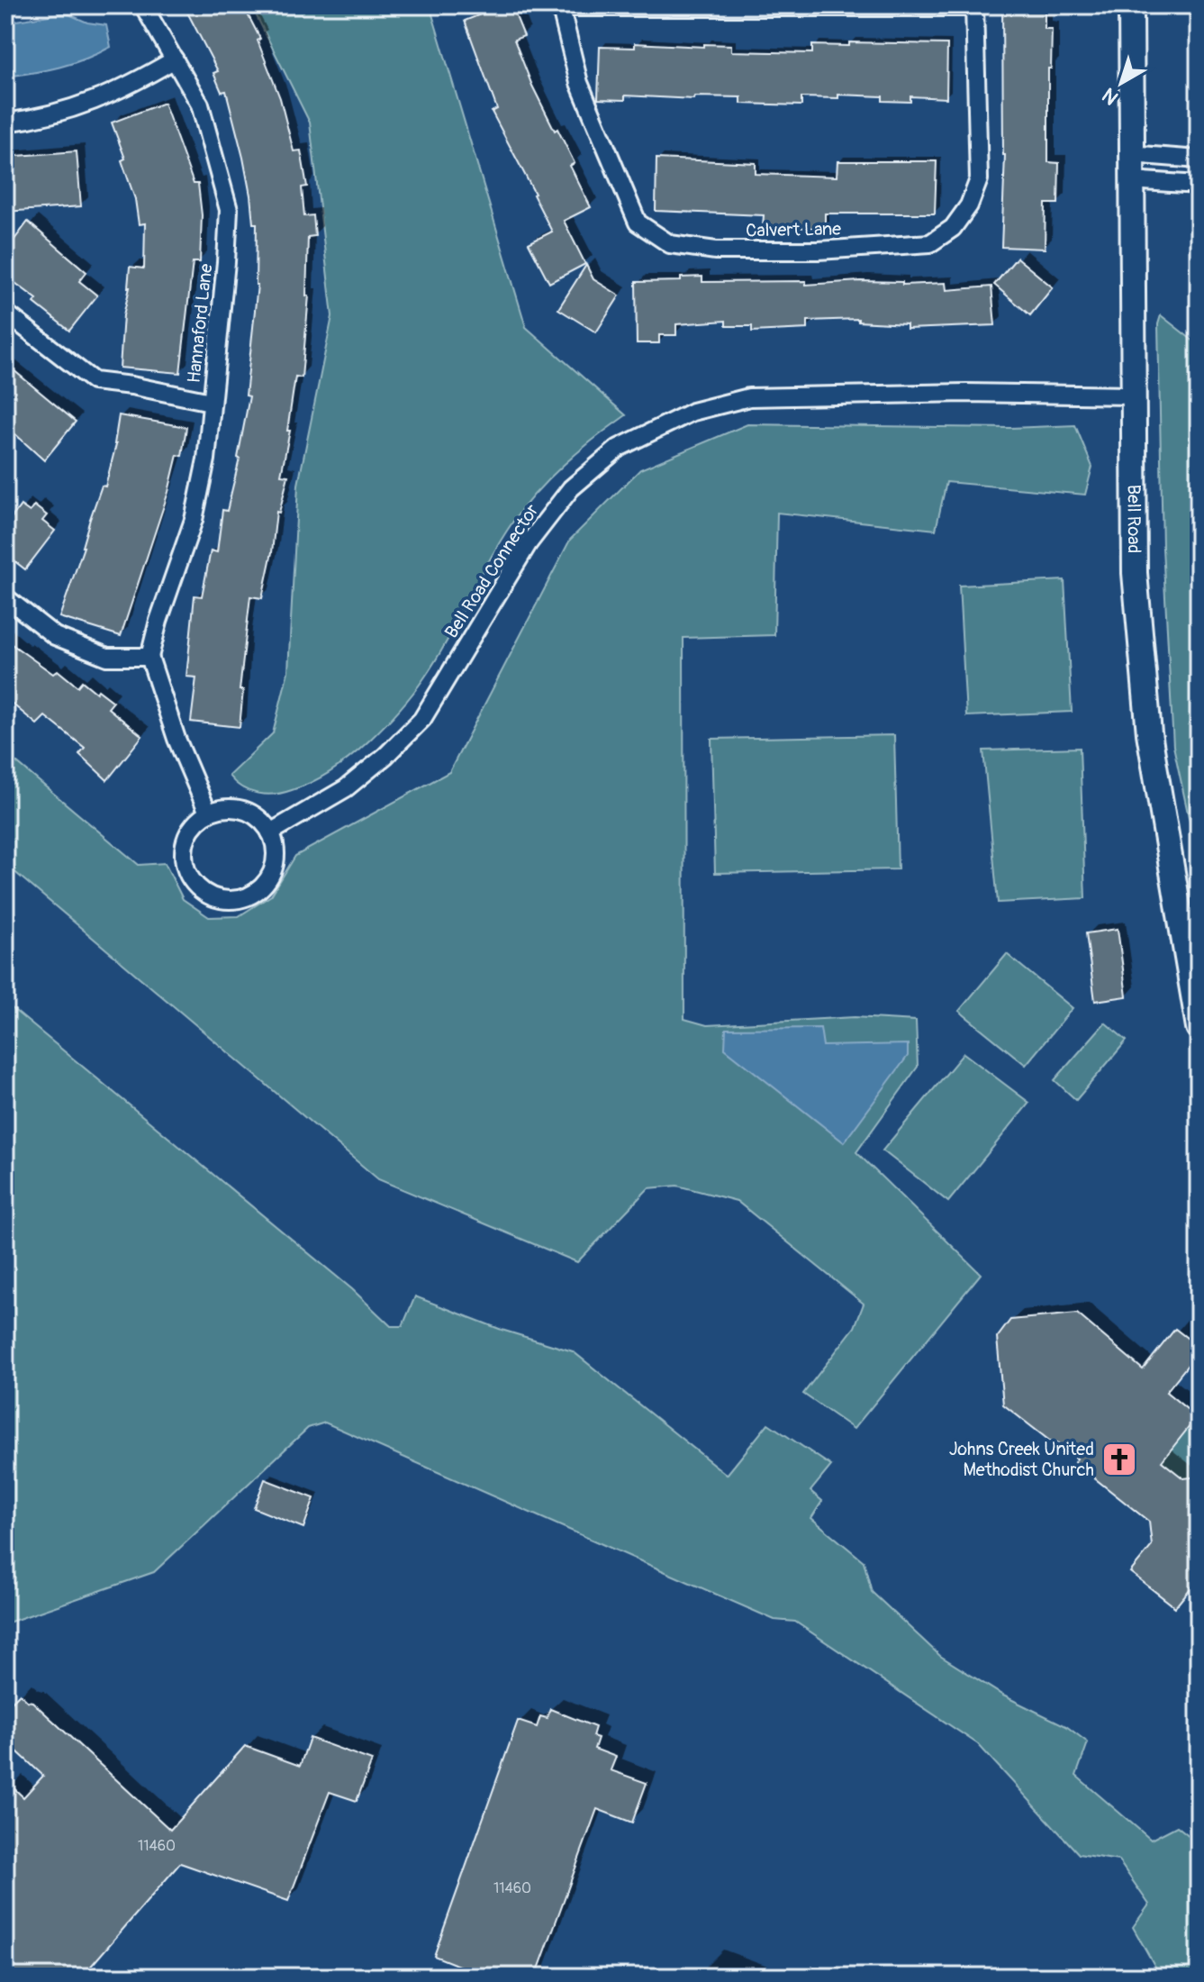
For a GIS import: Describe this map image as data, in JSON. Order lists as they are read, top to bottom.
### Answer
{
  "streets": {
    "street": [
      "Calvert Lane",
      "Hannaford Lane",
      "Bell Road",
      "Bell Road Connector"
    ]
  },
  "crossings": [
    ["Bell Road", "Bell Road Connector"]
  ],
  "places": {
    "church": ["Johns Creek United Methodist Church"]
  },
  "house_numbers": ["11460", "11460"],
  "north": "bottom left"
}
